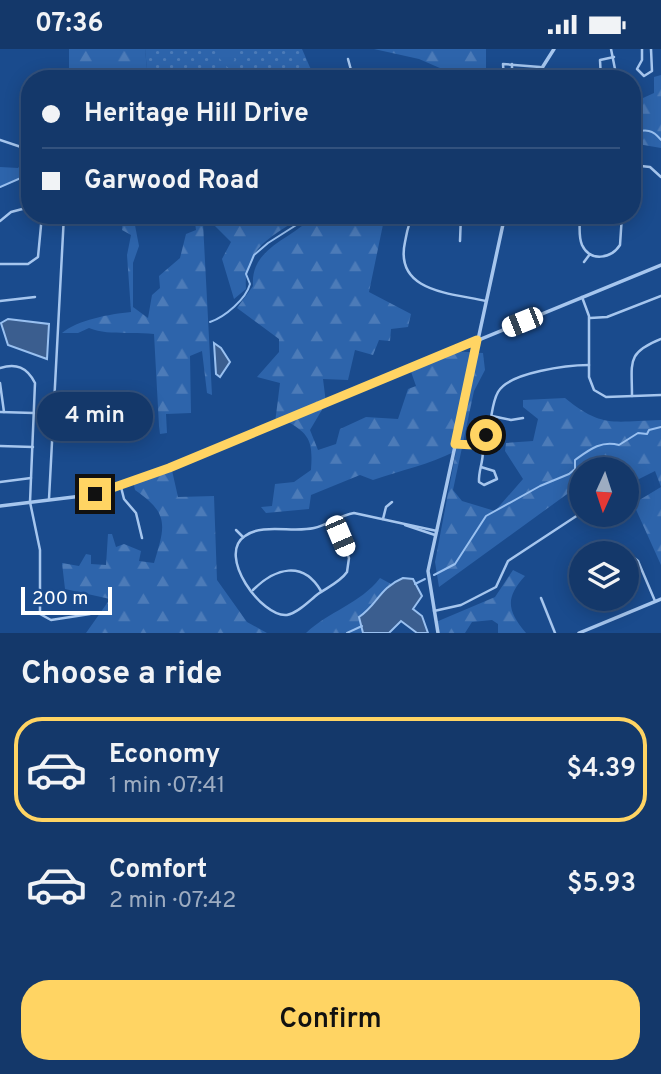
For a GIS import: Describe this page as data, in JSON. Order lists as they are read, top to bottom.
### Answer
{
  "scale_bar": "200 m",
  "north": "bottom",
  "page": {
    "status": "07:36",
    "banner": ["Heritage Hill Drive", "Garwood Road"],
    "bubble": "4 min",
    "scale": "200 m",
    "heading": "Choose a ride",
    "list": [
      {
        "name": "Economy",
        "note": "1 min · 07:41",
        "value": "$4.39"
      },
      {
        "name": "Comfort",
        "note": "2 min · 07:42",
        "value": "$5.93"
      }
    ],
    "buttons": "Confirm"
  }
}
